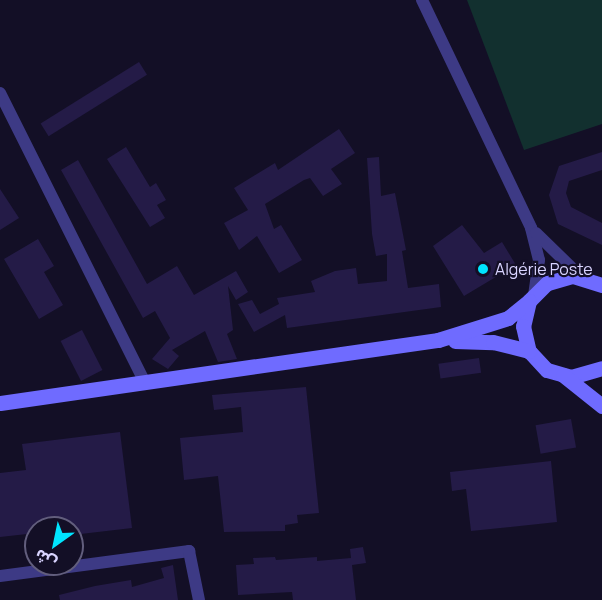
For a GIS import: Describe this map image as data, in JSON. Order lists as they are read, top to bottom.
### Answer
{
  "places": ["Algérie Poste"],
  "north": "bottom left"
}
